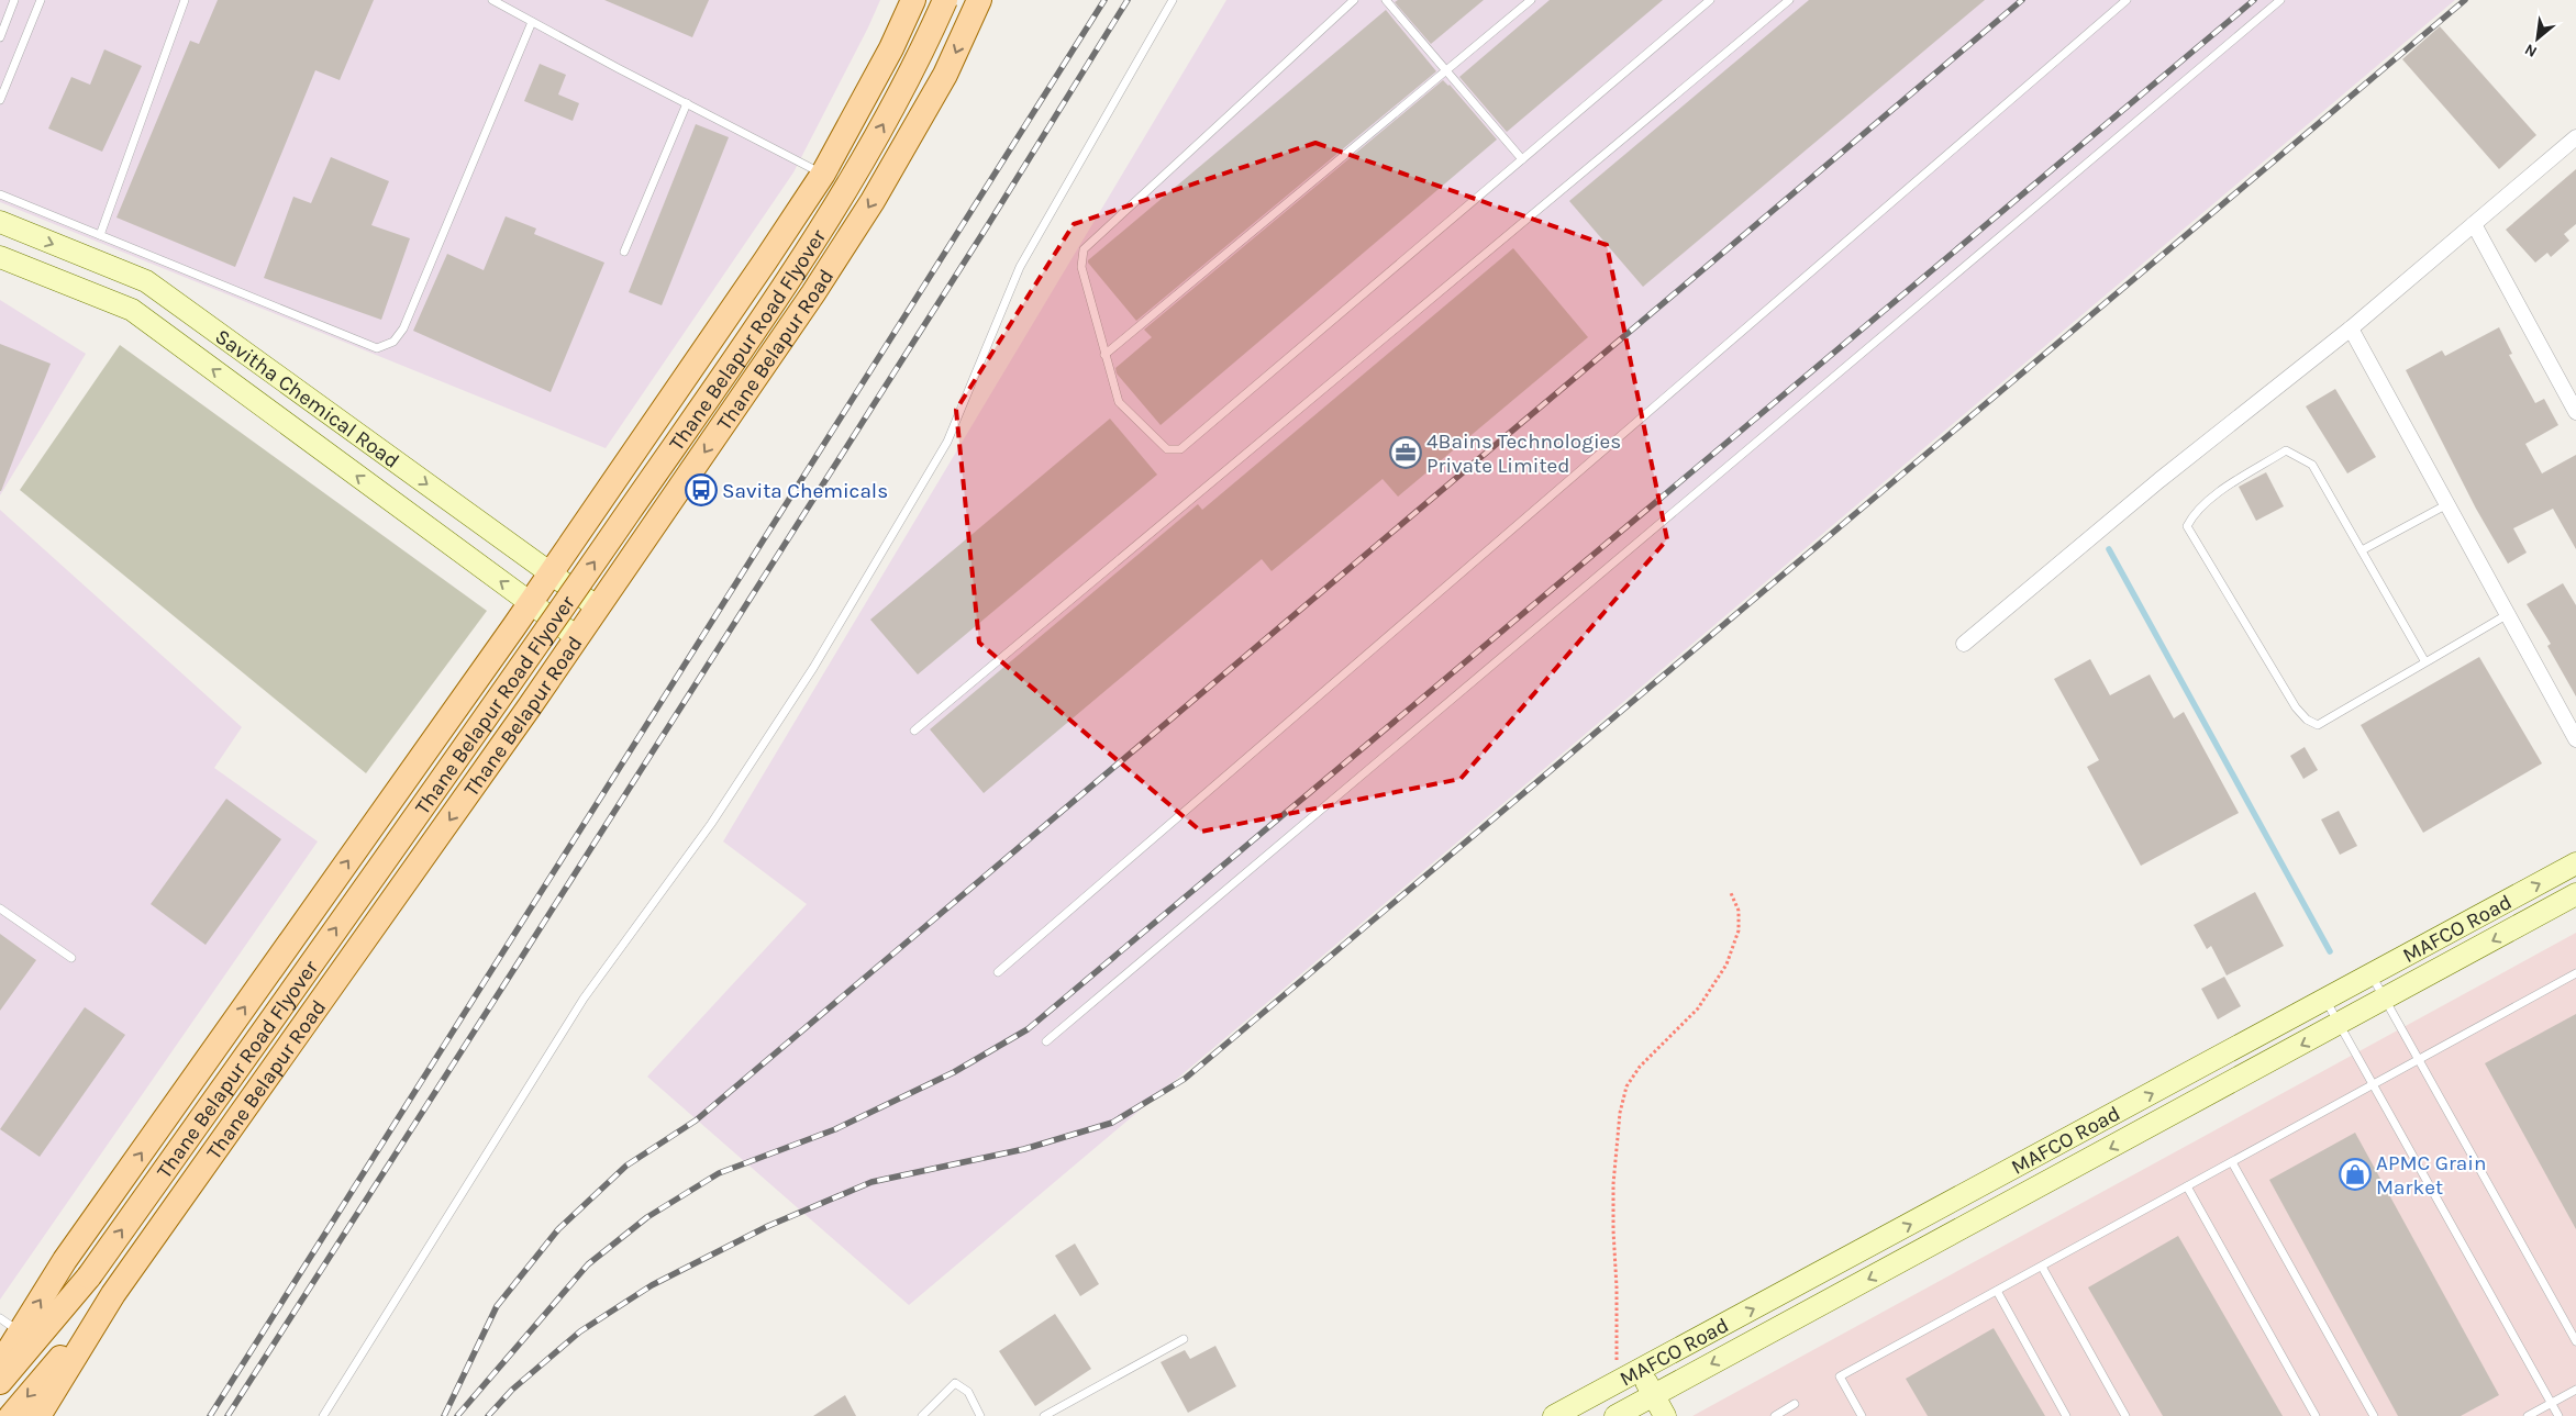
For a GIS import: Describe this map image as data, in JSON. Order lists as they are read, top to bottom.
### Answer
{
  "streets": {
    "main road": [
      "Thane Belapur Road Flyover",
      "Thane Belapur Road",
      "Savitha Chemical Road",
      "MAFCO Road"
    ]
  },
  "crossings": [
    ["Thane Belapur Road", "Savitha Chemical Road"]
  ],
  "places": {
    "office": ["4Bains Technologies Private Limited"],
    "bus stop": ["Savita Chemicals"],
    "shop": ["APMC Grain Market"]
  },
  "north": "bottom left"
}
